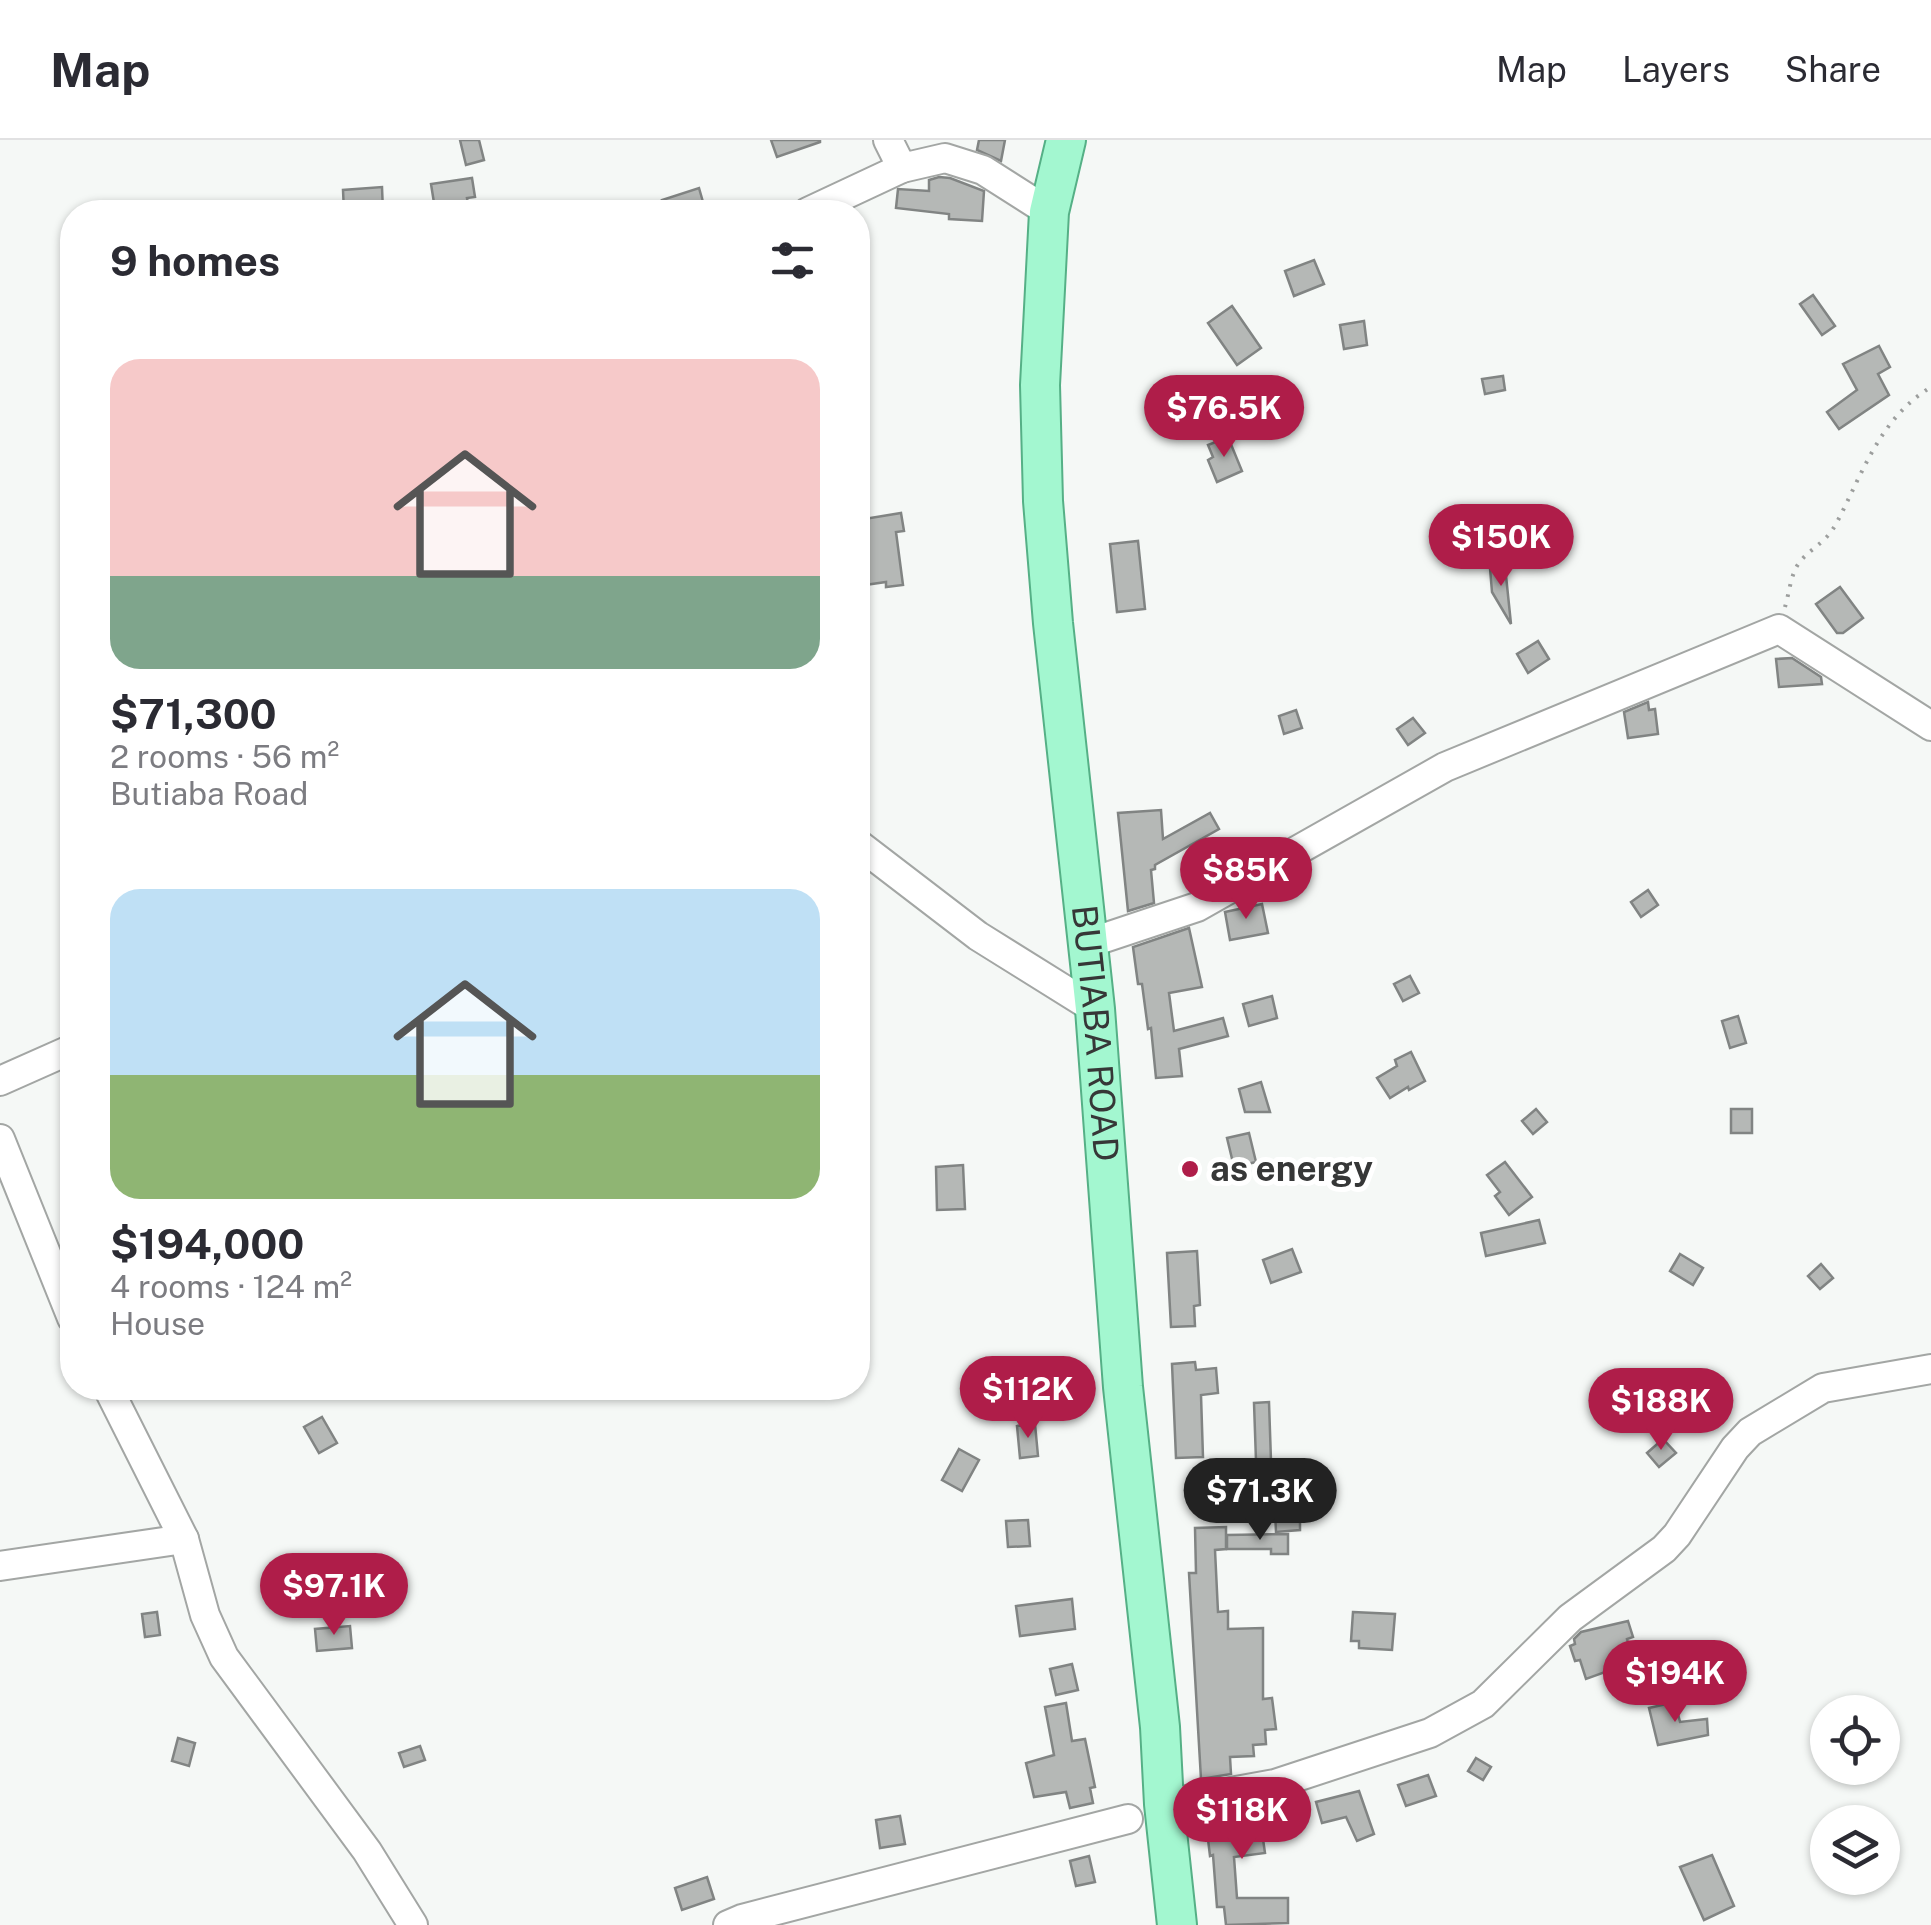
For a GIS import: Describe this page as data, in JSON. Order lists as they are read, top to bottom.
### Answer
{
  "streets": {
    "main road": ["BUTIABA ROAD"]
  },
  "places": ["as energy"],
  "page": {
    "header": "Map",
    "nav": ["Map", "Layers", "Share"],
    "heading": "9 homes",
    "list": [
      {
        "name": "$71,300",
        "note": "2 rooms · 56 m² · Butiaba Road"
      },
      {
        "name": "$194,000",
        "note": "4 rooms · 124 m² · House"
      }
    ],
    "price": [
      "$76.5K",
      "$150K",
      "$85K",
      "$112K",
      "$188K",
      "$71.3K",
      "$97.1K",
      "$194K",
      "$118K"
    ]
  }
}
